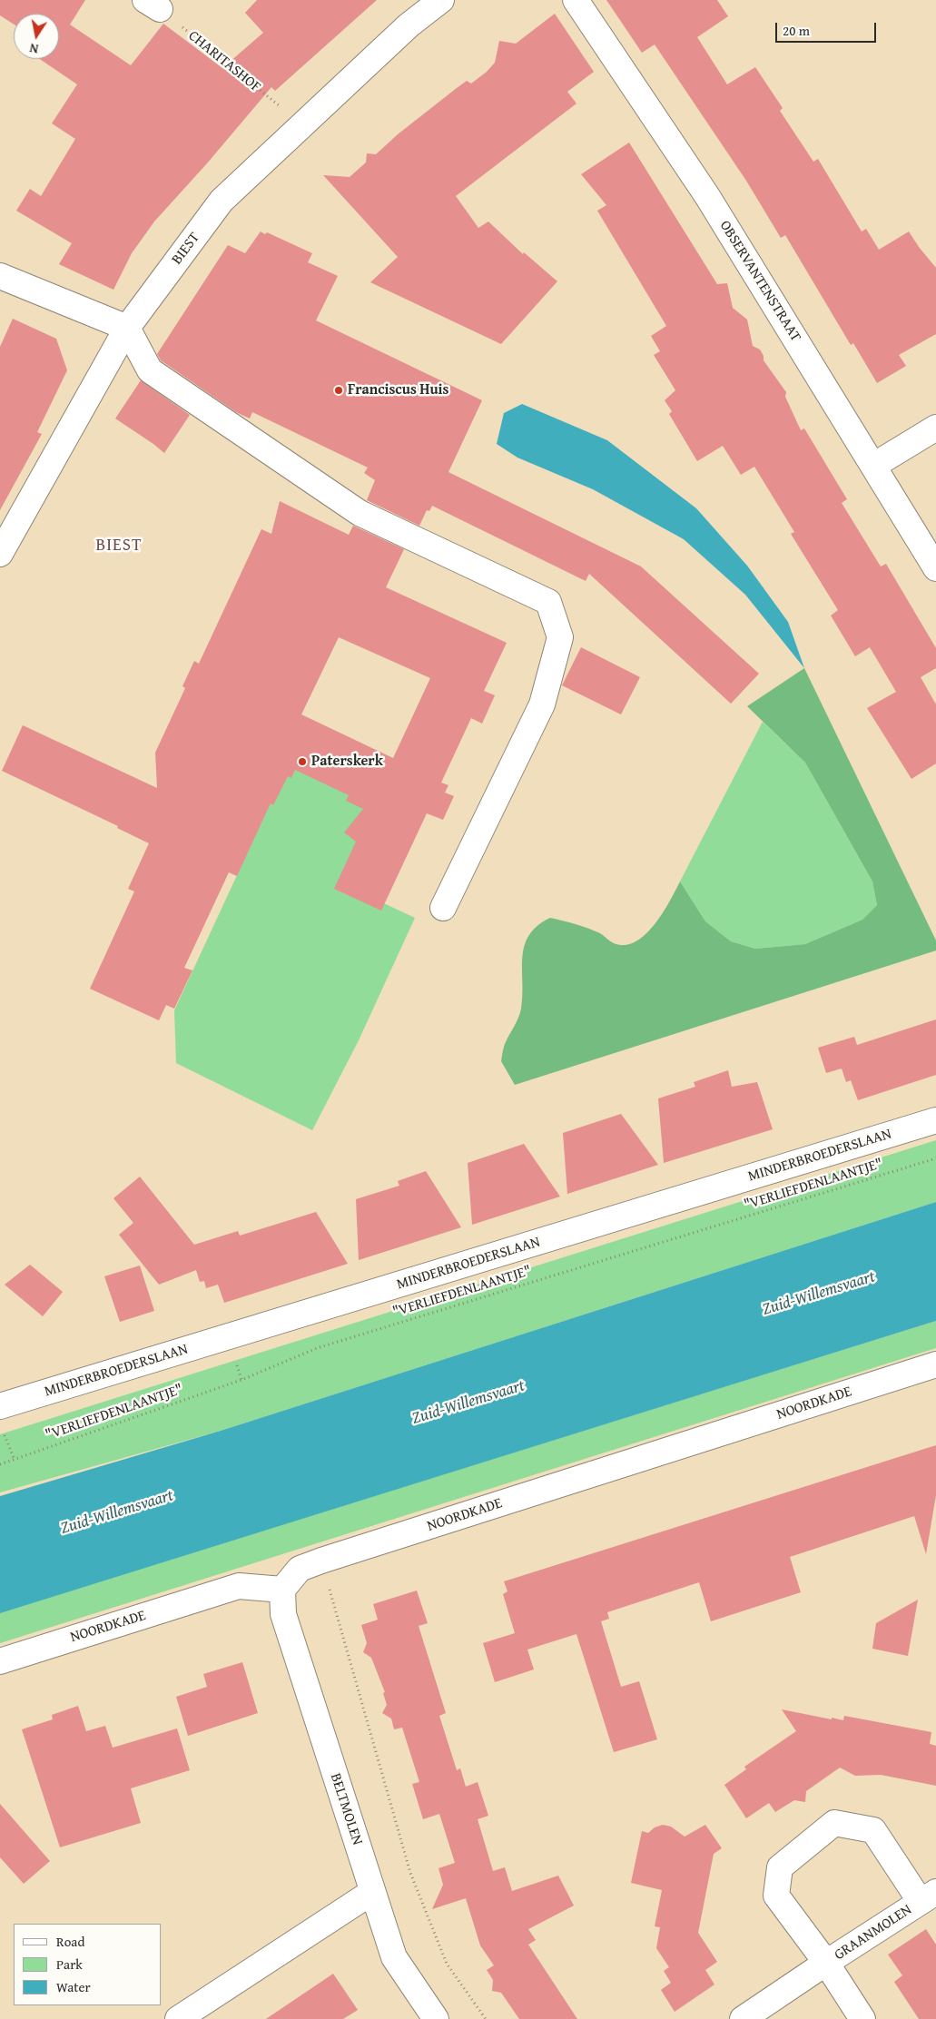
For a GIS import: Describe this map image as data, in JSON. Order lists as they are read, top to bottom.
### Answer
{
  "streets": {
    "street": [
      "BIEST",
      "OBSERVANTENSTRAAT",
      "MINDERBROEDERSLAAN",
      "NOORDKADE",
      "BELTMOLEN",
      "GRAANMOLEN"
    ],
    "path": ["CHARITASHOF", "\"VERLIEFDENLAANTJE\""]
  },
  "crossings": [
    ["CHARITASHOF", "BIEST"],
    ["NOORDKADE", "BELTMOLEN"]
  ],
  "districts": ["BIEST"],
  "water": ["Zuid-Willemsvaart"],
  "places": ["Franciscus Huis", "Paterskerk"],
  "legend": ["Road", "Park", "Water"],
  "scale_bar": "20 m",
  "north": "bottom"
}
